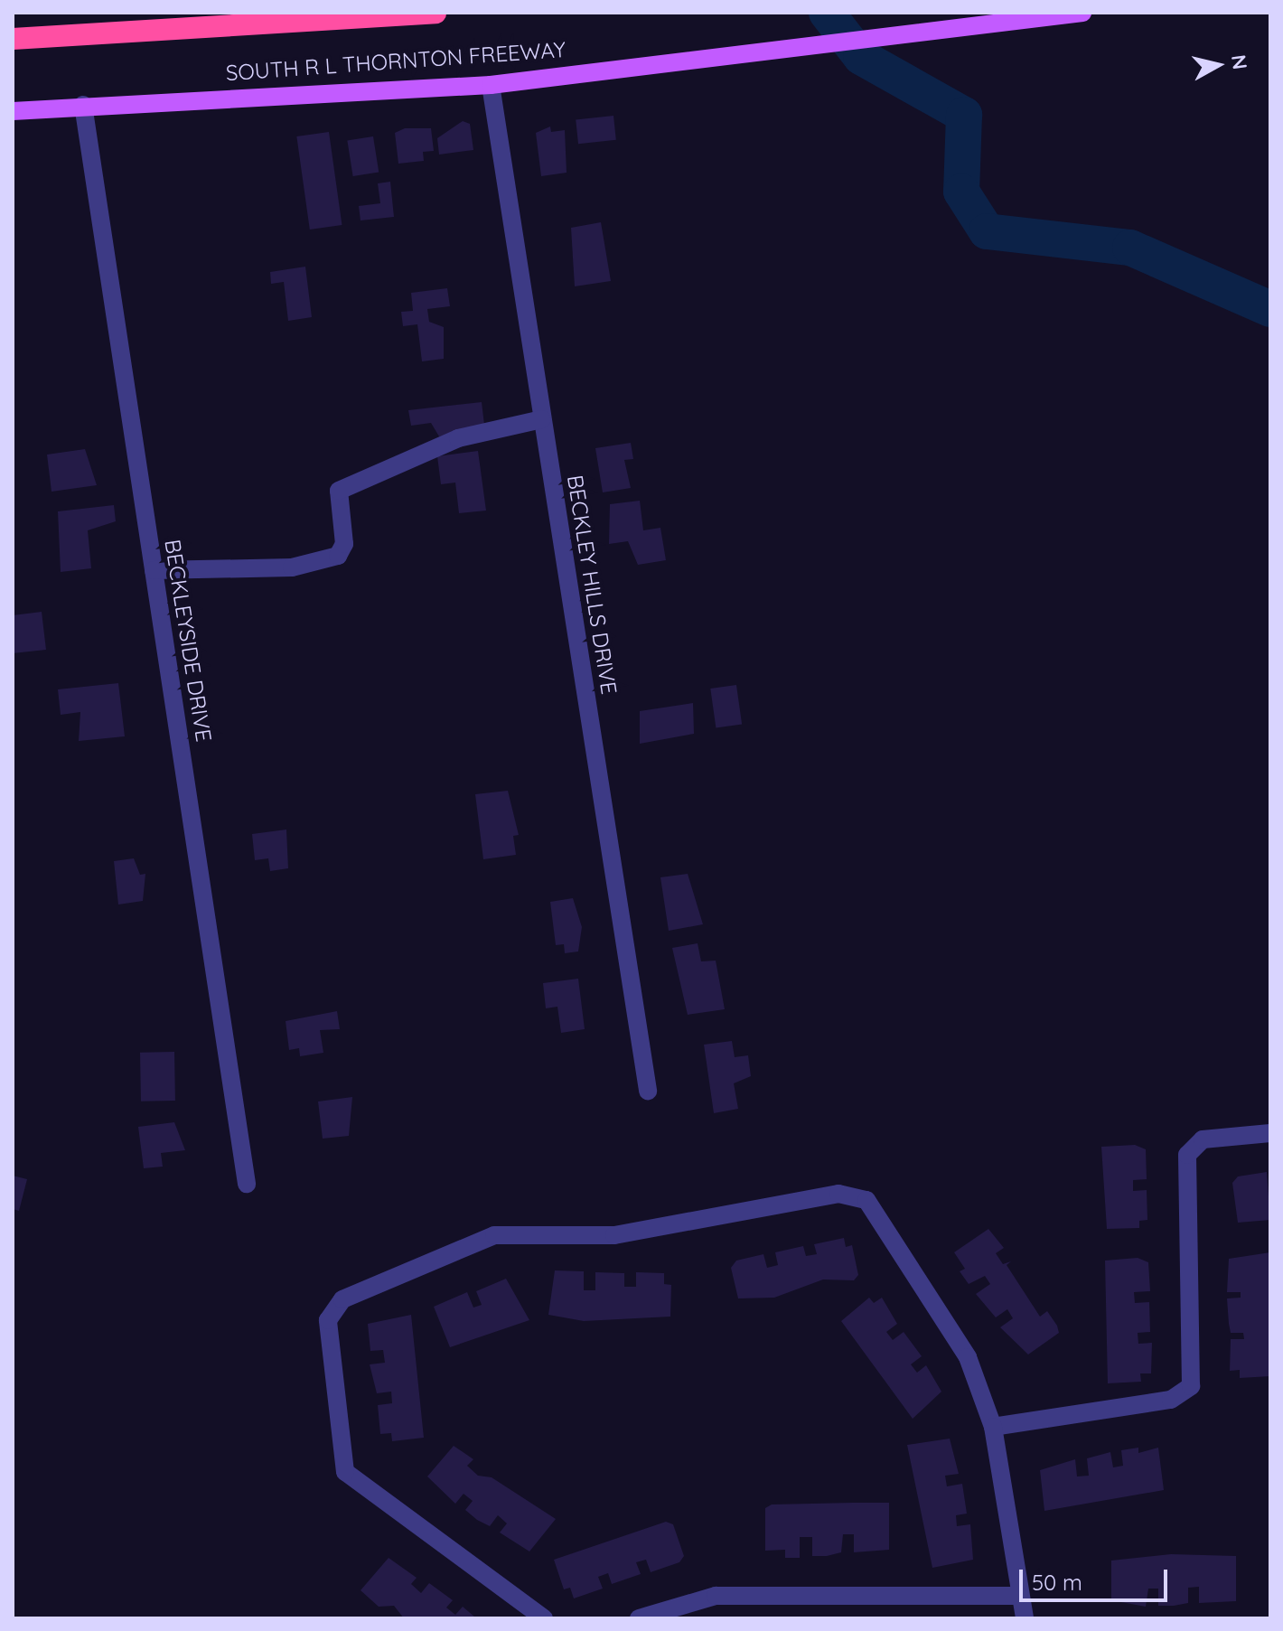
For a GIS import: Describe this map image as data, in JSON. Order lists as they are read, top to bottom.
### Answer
{
  "streets": {
    "highway": ["SOUTH R L THORNTON FREEWAY"],
    "street": ["BECKLEY HILLS DRIVE", "BECKLEYSIDE DRIVE"]
  },
  "crossings": [
    ["SOUTH R L THORNTON FREEWAY", "BECKLEY HILLS DRIVE"],
    ["SOUTH R L THORNTON FREEWAY", "BECKLEYSIDE DRIVE"]
  ],
  "scale_bar": "50 m",
  "north": "right"
}
